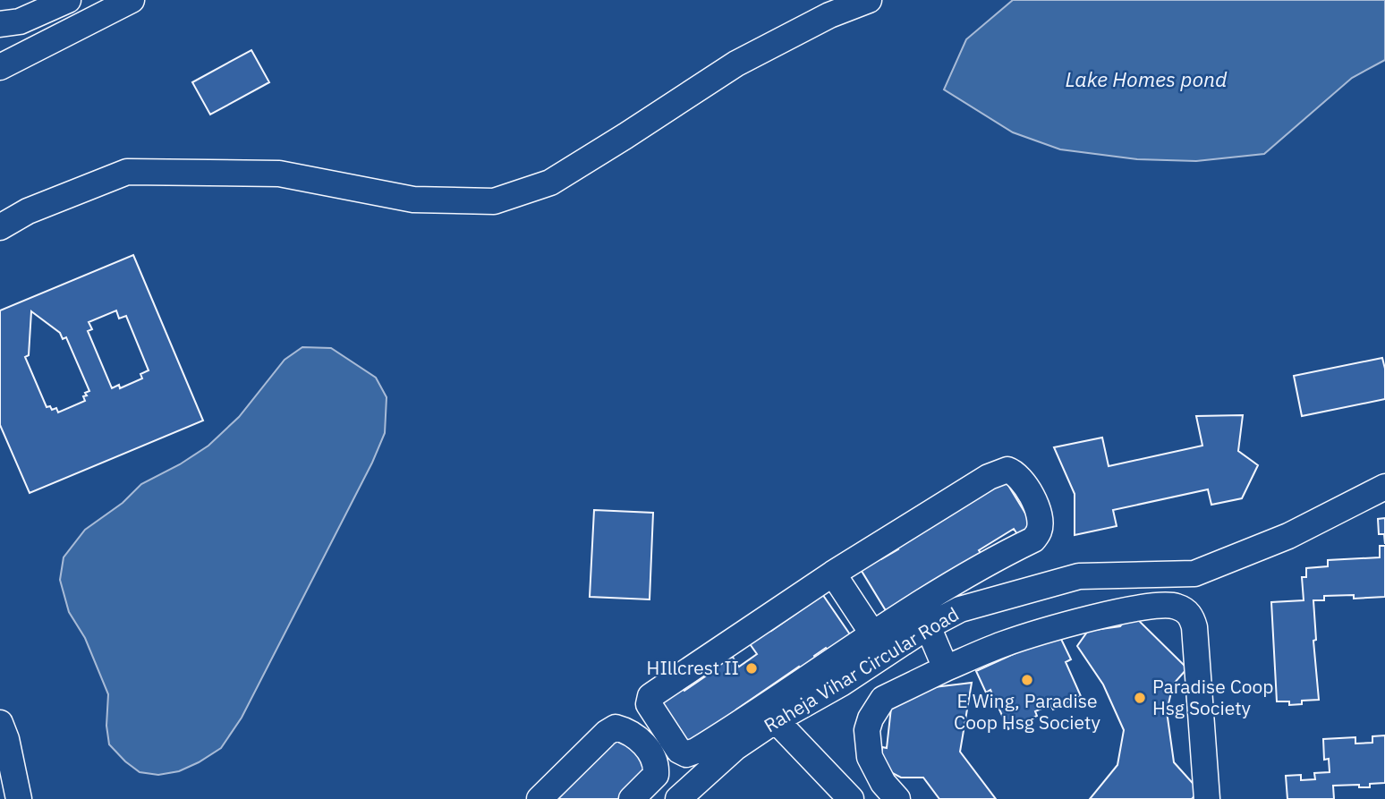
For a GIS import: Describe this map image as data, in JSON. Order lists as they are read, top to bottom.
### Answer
{
  "streets": {
    "street": ["Raheja Vihar Circular Road"]
  },
  "water": ["Lake Homes pond"],
  "places": ["HIllcrest II", "E Wing, Paradise Coop Hsg Society", "Paradise Coop Hsg Society"]
}
